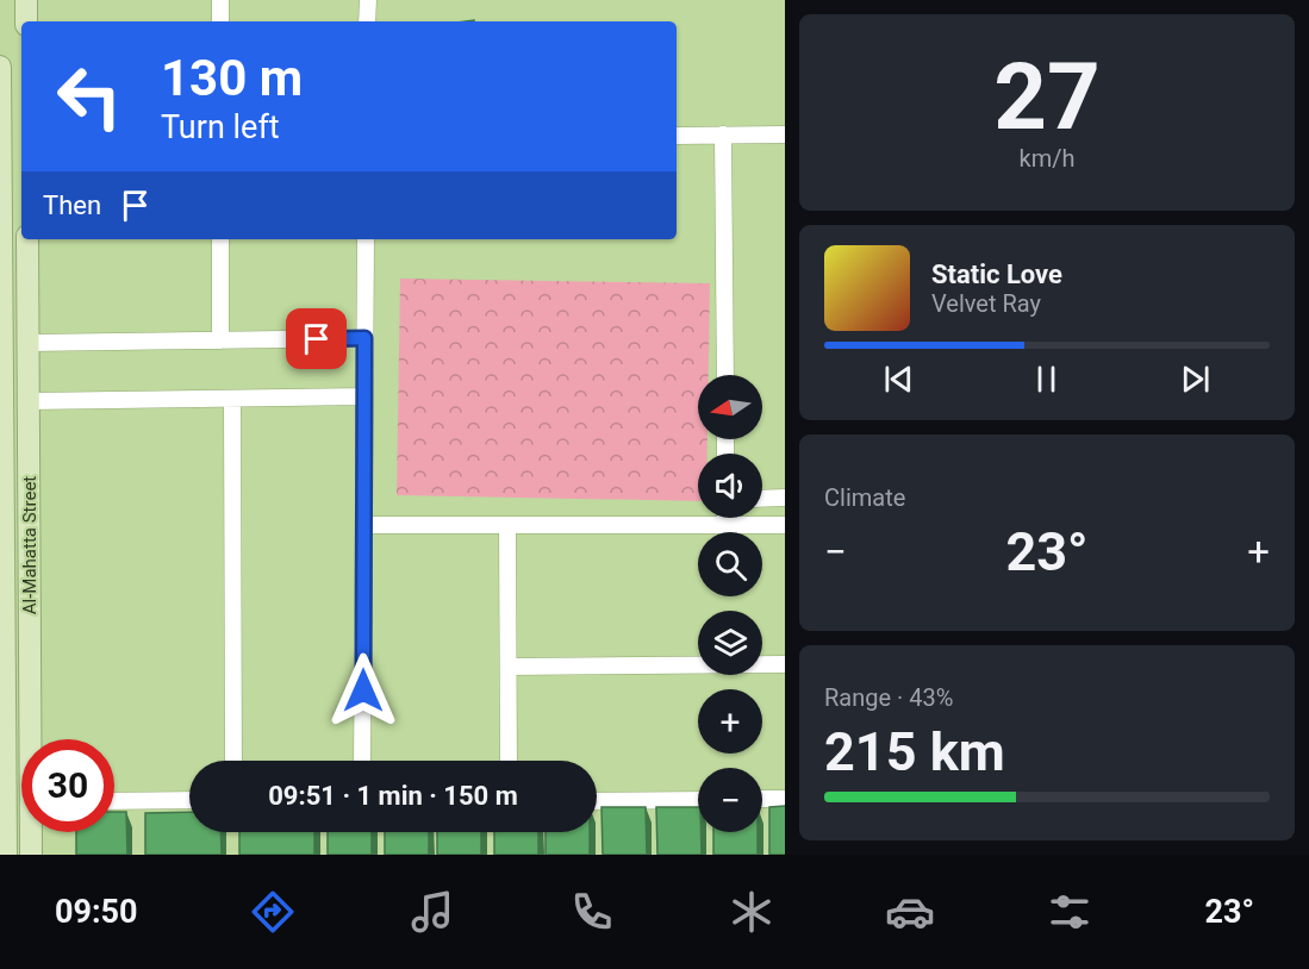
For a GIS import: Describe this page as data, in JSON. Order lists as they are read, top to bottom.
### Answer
{
  "streets": {
    "street": ["Al-Mahatta Street"]
  },
  "north": "left",
  "page": {
    "tile": [
      ["27", "km/h"],
      "Climate",
      ["Range · 43%", "215 km"]
    ],
    "turn": ["130 m", "Turn left"],
    "then": "Then",
    "song": ["Static Love", "Velvet Ray"],
    "map_buttons": ["+", "−"],
    "heat": ["−", "23°", "+"],
    "limit": "30",
    "trip": "09:51 · 1 min · 150 m",
    "tabs": ["09:50", "23°"]
  }
}
